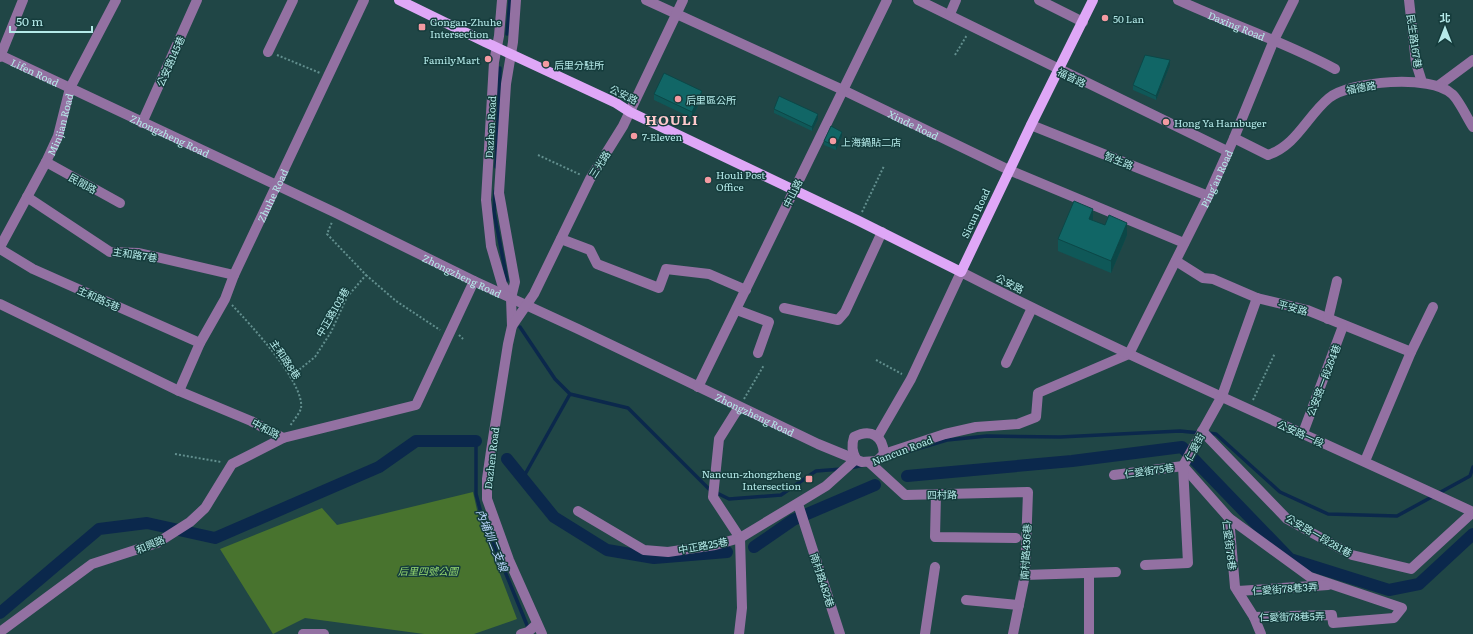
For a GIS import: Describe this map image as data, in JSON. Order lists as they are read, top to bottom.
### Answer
{
  "streets": {
    "main road": ["公安路", "Sicun Road"],
    "street": [
      "Daxing Road",
      "民生路167巷",
      "公安路145巷",
      "Lifen Road",
      "福音路",
      "福德路",
      "Minjian Road",
      "Xinde Road",
      "Dazhen Road",
      "Zhongzheng Road",
      "智生路",
      "三光路",
      "Ping'an Road",
      "民間路",
      "中山路",
      "Zhuhe Road",
      "主和路7巷",
      "主和路5巷",
      "平安路",
      "公安路一段264巷",
      "中和路",
      "公安路一段",
      "仁愛街",
      "Nancun Road",
      "仁愛街75巷",
      "四村路",
      "公安路一段281巷",
      "和興路",
      "中正路25巷",
      "仁愛街78巷",
      "南村路436巷",
      "南村路482巷",
      "仁愛街78巷3弄",
      "仁愛街78巷5弄"
    ],
    "path": ["中正路103巷", "主和路8巷"]
  },
  "crossings": [
    ["Daxing Road", "Ping'an Road"],
    ["民生路167巷", "福德路"],
    ["公安路145巷", "Zhongzheng Road"],
    ["Lifen Road", "Minjian Road"],
    ["Lifen Road", "Zhongzheng Road"],
    ["福音路", "Ping'an Road"],
    ["福音路", "Sicun Road"],
    ["福德路", "Ping'an Road"],
    ["公安路", "Dazhen Road"],
    ["公安路", "三光路"],
    ["公安路", "Ping'an Road"],
    ["公安路", "中山路"],
    ["公安路", "Sicun Road"],
    ["公安路", "公安路一段"],
    ["公安路", "Nancun Road"],
    ["Minjian Road", "Zhongzheng Road"],
    ["Minjian Road", "民間路"],
    ["Minjian Road", "主和路7巷"],
    ["Minjian Road", "主和路5巷"],
    ["Xinde Road", "三光路"],
    ["Xinde Road", "Ping'an Road"],
    ["Xinde Road", "中山路"],
    ["Xinde Road", "Sicun Road"],
    ["Dazhen Road", "Zhongzheng Road"],
    ["Dazhen Road", "三光路"],
    ["Zhongzheng Road", "三光路"],
    ["Zhongzheng Road", "中山路"],
    ["Zhongzheng Road", "Zhuhe Road"],
    ["Zhongzheng Road", "Sicun Road"],
    ["Zhongzheng Road", "中和路"],
    ["Zhongzheng Road", "Nancun Road"],
    ["Zhongzheng Road", "四村路"],
    ["Zhongzheng Road", "中正路25巷"],
    ["智生路", "Ping'an Road"],
    ["智生路", "Sicun Road"],
    ["Ping'an Road", "平安路"],
    ["Ping'an Road", "公安路一段"],
    ["Ping'an Road", "Nancun Road"],
    ["Zhuhe Road", "主和路7巷"],
    ["Zhuhe Road", "主和路5巷"],
    ["Zhuhe Road", "主和路8巷"],
    ["Zhuhe Road", "中和路"],
    ["Sicun Road", "Nancun Road"],
    ["Sicun Road", "四村路"],
    ["平安路", "公安路一段264巷"],
    ["平安路", "仁愛街"],
    ["中正路103巷", "主和路8巷"],
    ["主和路8巷", "中和路"],
    ["主和路8巷", "和興路"],
    ["公安路一段264巷", "公安路一段"],
    ["中和路", "和興路"],
    ["公安路一段", "仁愛街"],
    ["公安路一段", "Nancun Road"],
    ["公安路一段", "公安路一段281巷"],
    ["仁愛街", "仁愛街75巷"],
    ["仁愛街", "公安路一段281巷"],
    ["仁愛街", "仁愛街78巷"],
    ["Nancun Road", "四村路"],
    ["Nancun Road", "中正路25巷"],
    ["Nancun Road", "南村路482巷"],
    ["仁愛街75巷", "仁愛街78巷"],
    ["四村路", "南村路436巷"],
    ["仁愛街78巷", "仁愛街78巷3弄"],
    ["仁愛街78巷", "仁愛街78巷5弄"],
    ["仁愛街78巷3弄", "仁愛街78巷5弄"]
  ],
  "districts": ["HOULI"],
  "water": ["內埔圳二支線"],
  "parks": ["后里四號公園"],
  "places": {
    "other": [
      "50 Lan",
      "FamilyMart",
      "后里分駐所",
      "后里區公所",
      "Hong Ya Hambuger",
      "7-Eleven",
      "上海鍋貼二店",
      "Houli Post Office"
    ],
    "transit": ["Gongan-Zhuhe Intersection", "Nancun-zhongzheng Intersection"]
  },
  "scale_bar": "50 m",
  "north": "top"
}
